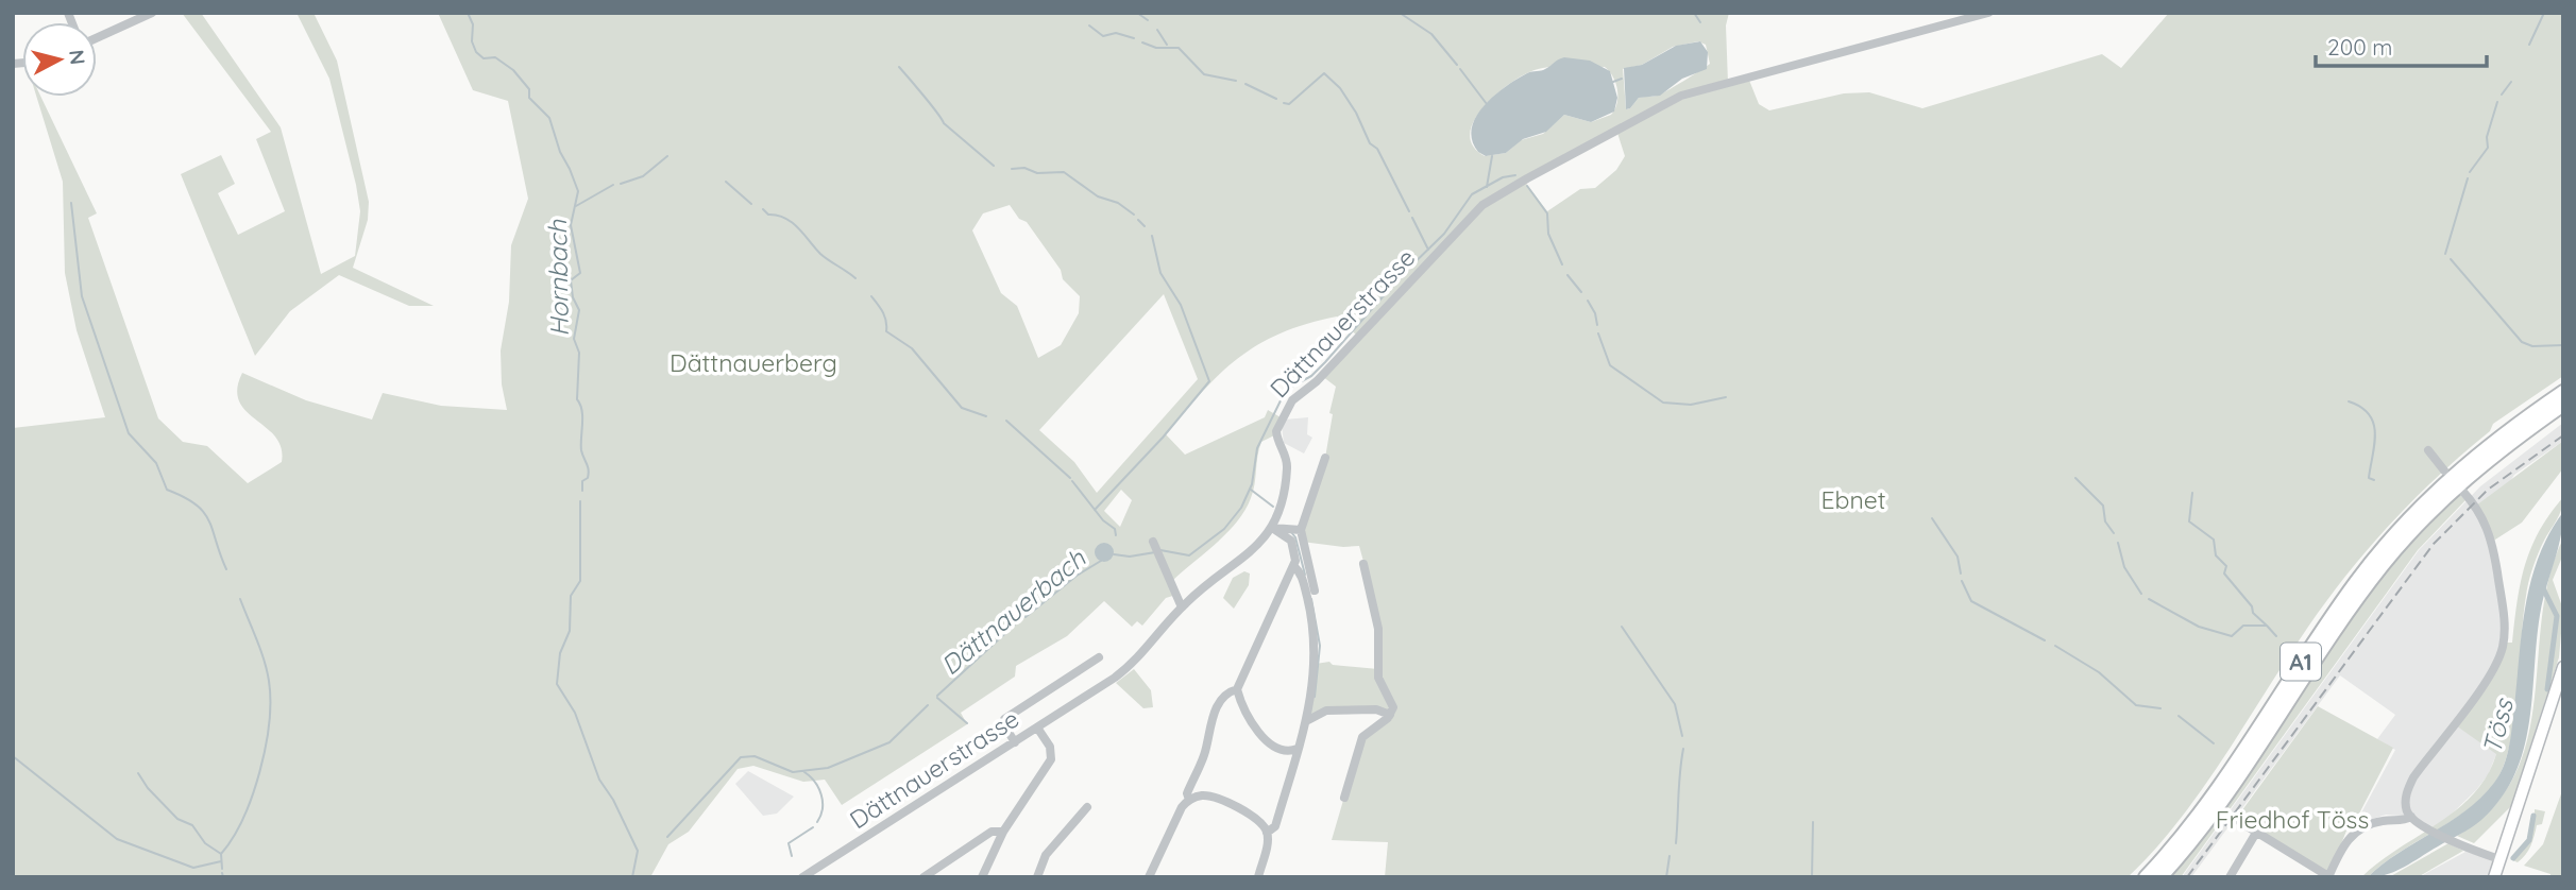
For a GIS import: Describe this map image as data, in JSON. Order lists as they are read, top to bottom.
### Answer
{
  "streets": {
    "highway": ["A1"],
    "street": ["Dättnauerstrasse"]
  },
  "water": ["Hornbach", "Dättnauerbach", "Töss"],
  "parks": ["Dättnauerberg", "Ebnet", "Friedhof Töss"],
  "scale_bar": "200 m",
  "north": "right"
}
